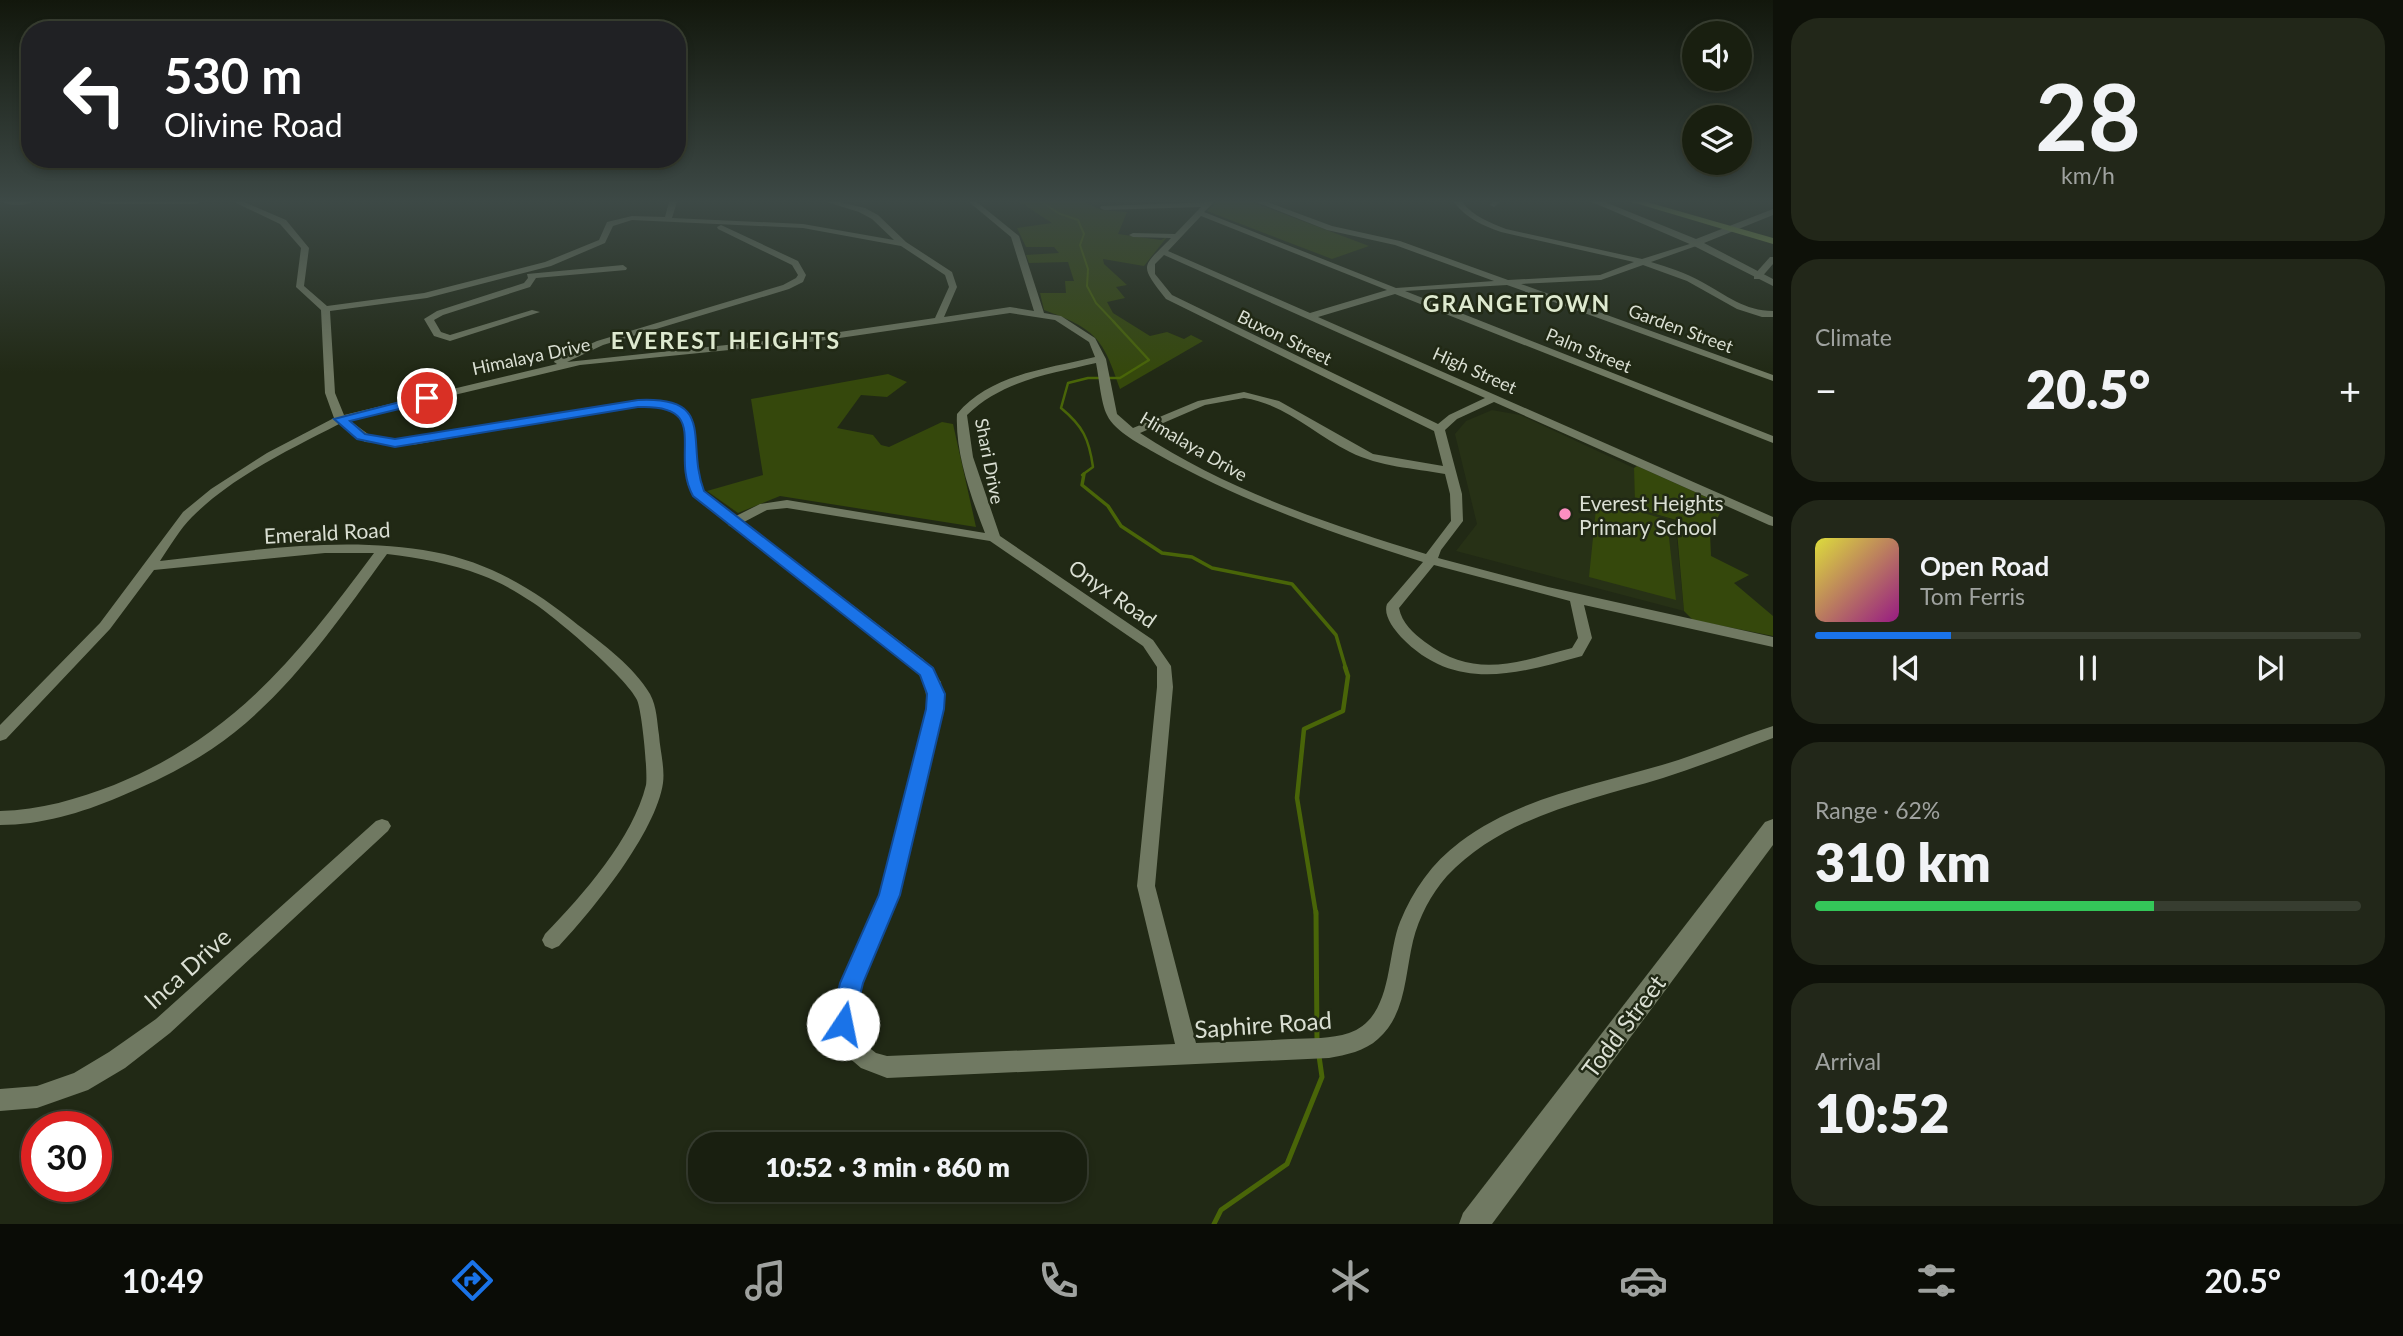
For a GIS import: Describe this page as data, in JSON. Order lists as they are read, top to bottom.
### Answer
{
  "streets": {
    "street": [
      "Garden Street",
      "Buxon Street",
      "Palm Street",
      "Himalaya Drive",
      "High Street",
      "Shari Drive",
      "Emerald Road",
      "Onyx Road",
      "Inca Drive",
      "Saphire Road",
      "Todd Street"
    ]
  },
  "crossings": [
    ["Himalaya Drive", "Shari Drive"],
    ["Shari Drive", "Onyx Road"],
    ["Onyx Road", "Saphire Road"]
  ],
  "districts": ["GRANGETOWN", "EVEREST HEIGHTS"],
  "places": ["Everest Heights Primary School"],
  "page": {
    "tile": [
      ["28", "km/h"],
      "Climate",
      ["Range · 62%", "310 km"],
      ["Arrival", "10:52"]
    ],
    "turn": ["530 m", "Olivine Road"],
    "heat": ["−", "20.5°", "+"],
    "song": ["Open Road", "Tom Ferris"],
    "limit": "30",
    "trip": "10:52 · 3 min · 860 m",
    "tabs": ["10:49", "20.5°"]
  }
}
